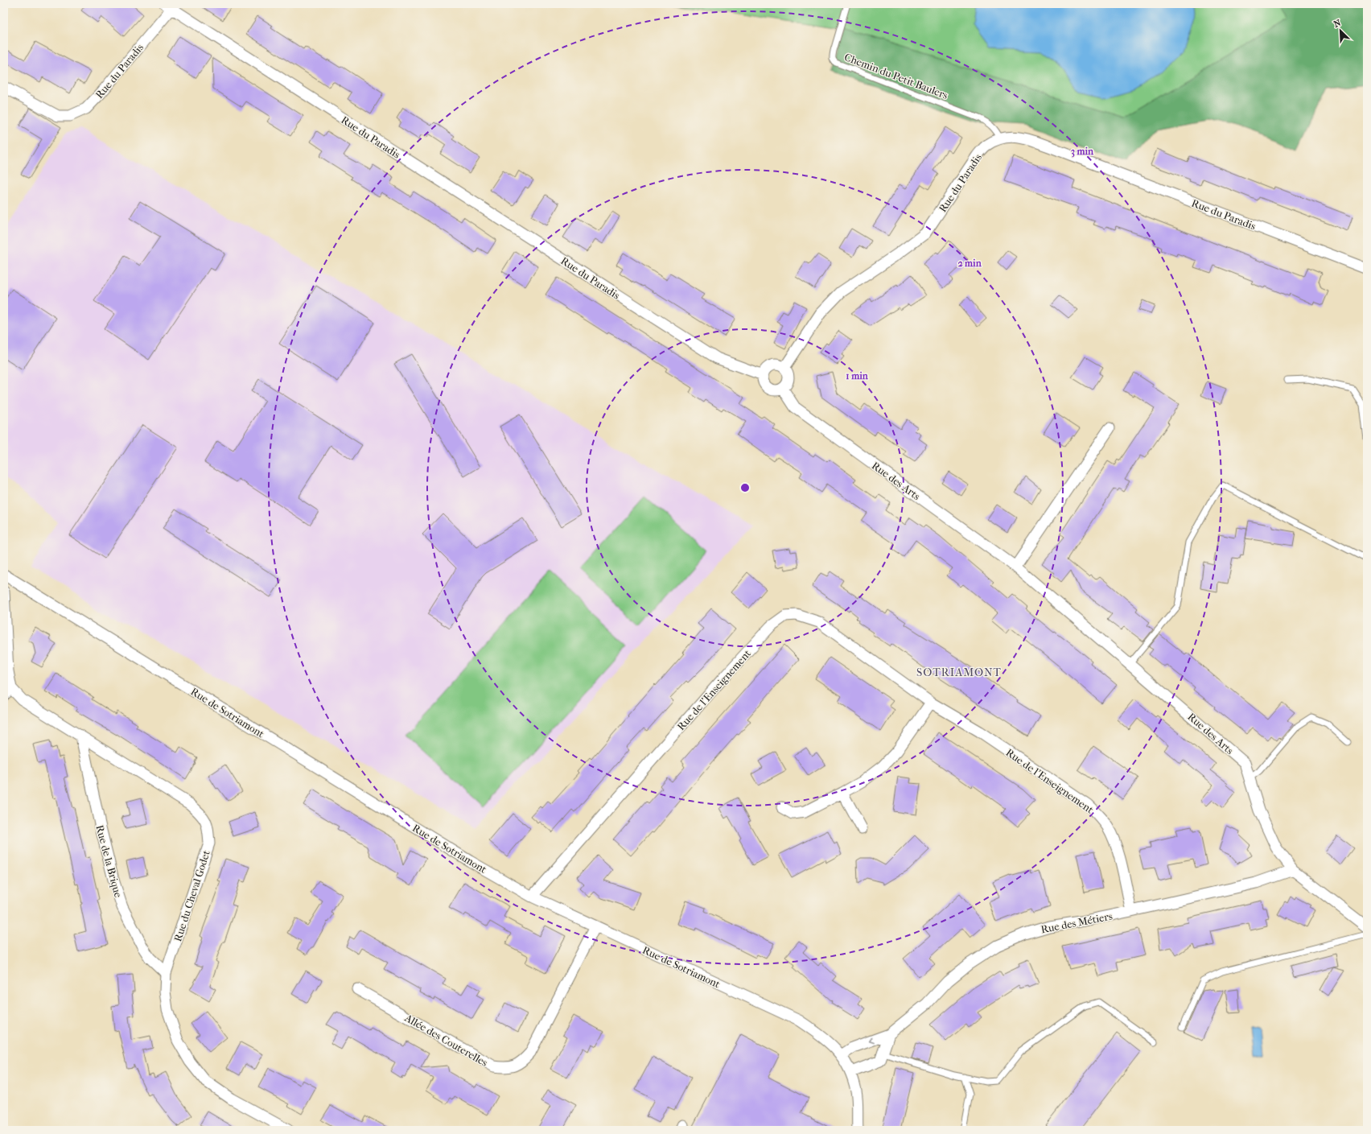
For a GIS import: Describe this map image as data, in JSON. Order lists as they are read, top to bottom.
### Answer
{
  "streets": {
    "street": [
      "Rue du Paradis",
      "Rue des Arts",
      "Rue de l'Enseignement",
      "Rue de Sotriamont",
      "Rue de la Brique",
      "Rue du Cheval Godet",
      "Rue des Métiers",
      "Allée des Couterelles"
    ],
    "lane": ["Chemin du Petit Baulers"]
  },
  "crossings": [
    ["Rue du Paradis", "Chemin du Petit Baulers"],
    ["Rue du Paradis", "Rue des Arts"],
    ["Rue des Arts", "Rue des Métiers"],
    ["Rue de l'Enseignement", "Rue de Sotriamont"],
    ["Rue de l'Enseignement", "Rue des Métiers"],
    ["Rue de Sotriamont", "Rue des Métiers"],
    ["Rue de Sotriamont", "Allée des Couterelles"],
    ["Rue de la Brique", "Rue du Cheval Godet"]
  ],
  "districts": ["SOTRIAMONT"],
  "north": "top left",
  "rings": ["3 min", "2 min", "1 min"]
}
